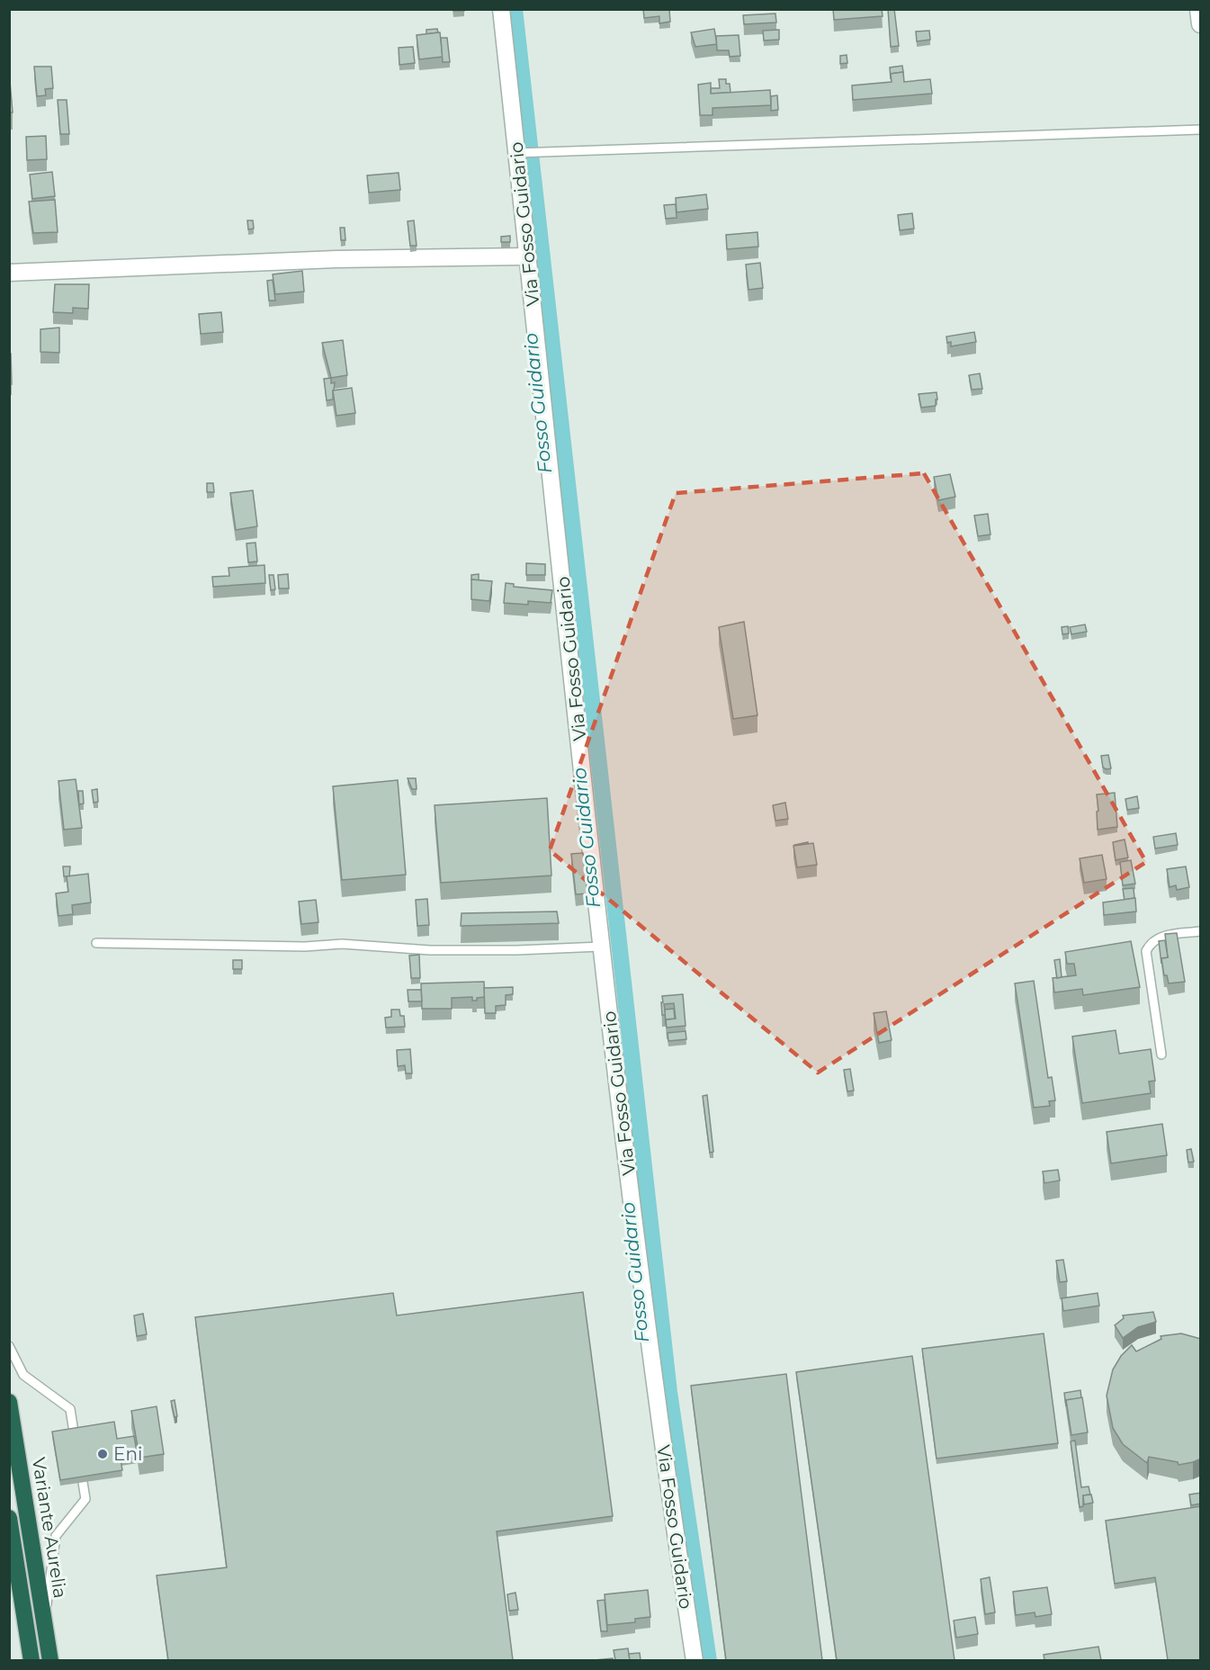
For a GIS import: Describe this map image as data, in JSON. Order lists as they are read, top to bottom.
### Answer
{
  "streets": {
    "highway": ["Variante Aurelia"],
    "street": ["Via Fosso Guidario"]
  },
  "water": ["Fosso Guidario"],
  "places": ["Eni"]
}
